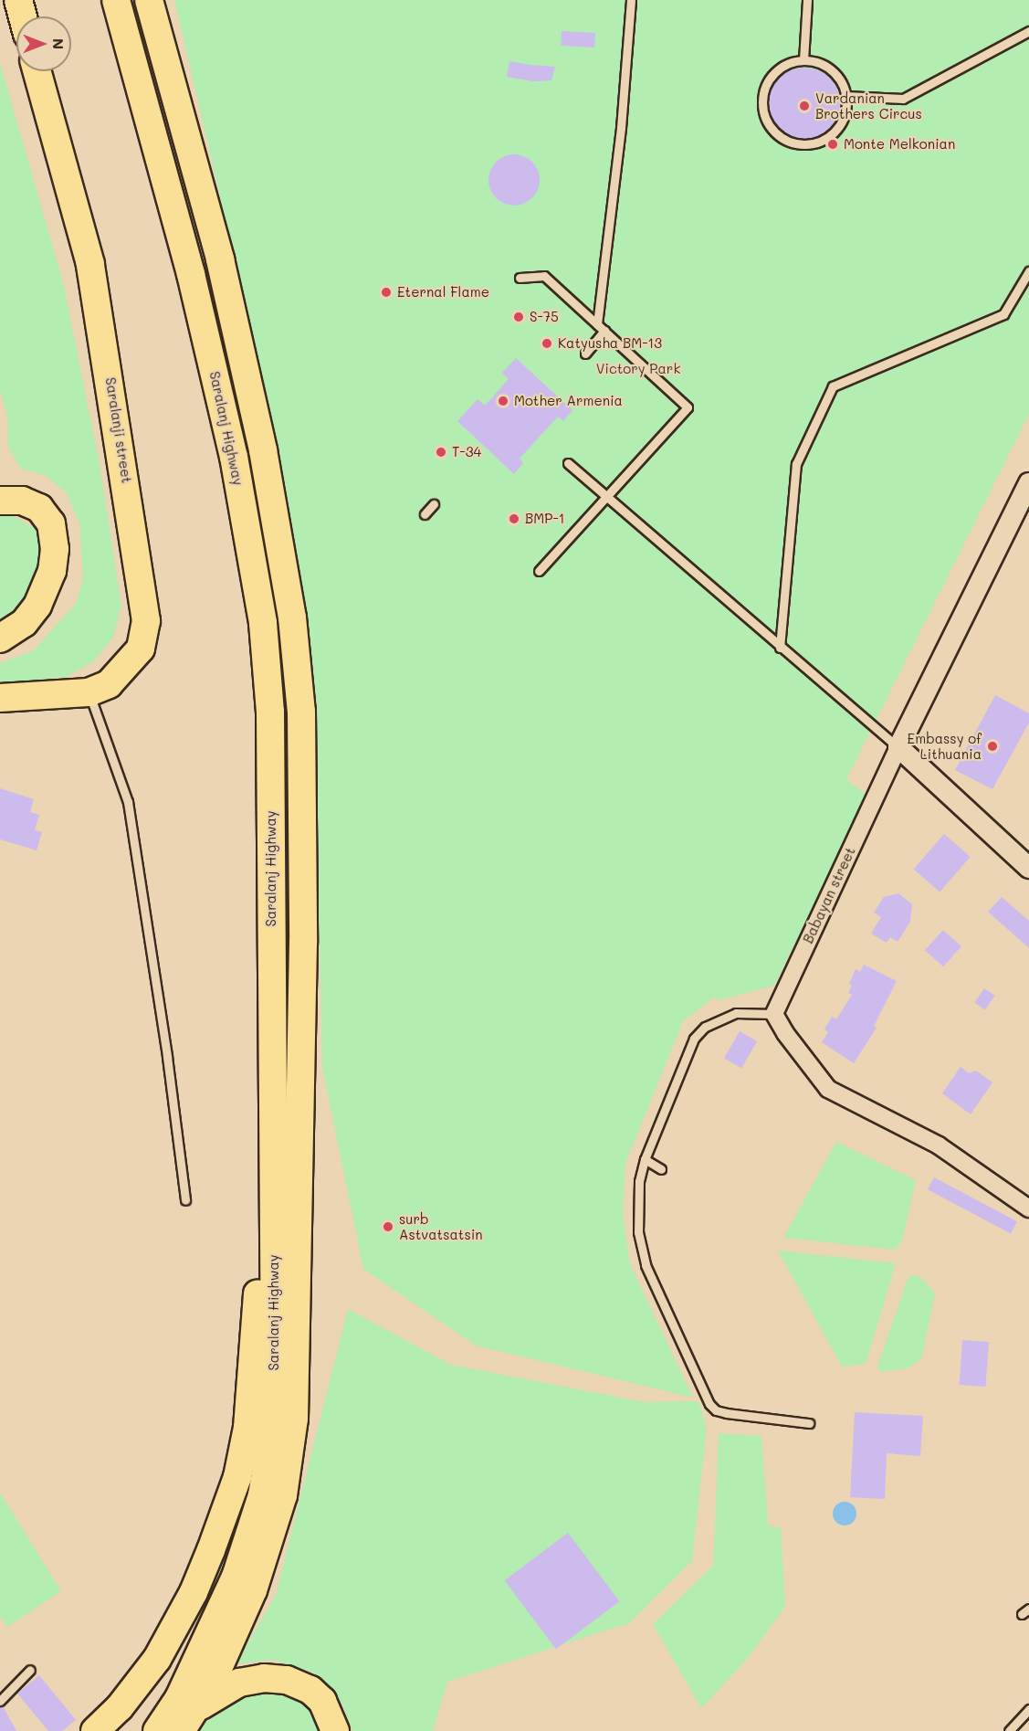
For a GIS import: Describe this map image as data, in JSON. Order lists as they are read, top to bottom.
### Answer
{
  "streets": {
    "main road": ["Saralanj Highway", "Saralanji street"],
    "street": ["Babayan street"]
  },
  "parks": ["Victory Park"],
  "places": [
    "Vardanian Brothers Circus",
    "Monte Melkonian",
    "Eternal Flame",
    "S-75",
    "Katyusha BM-13",
    "Mother Armenia",
    "T-34",
    "BMP-1",
    "Embassy of Lithuania",
    "surb Astvatsatsin"
  ],
  "north": "right"
}
